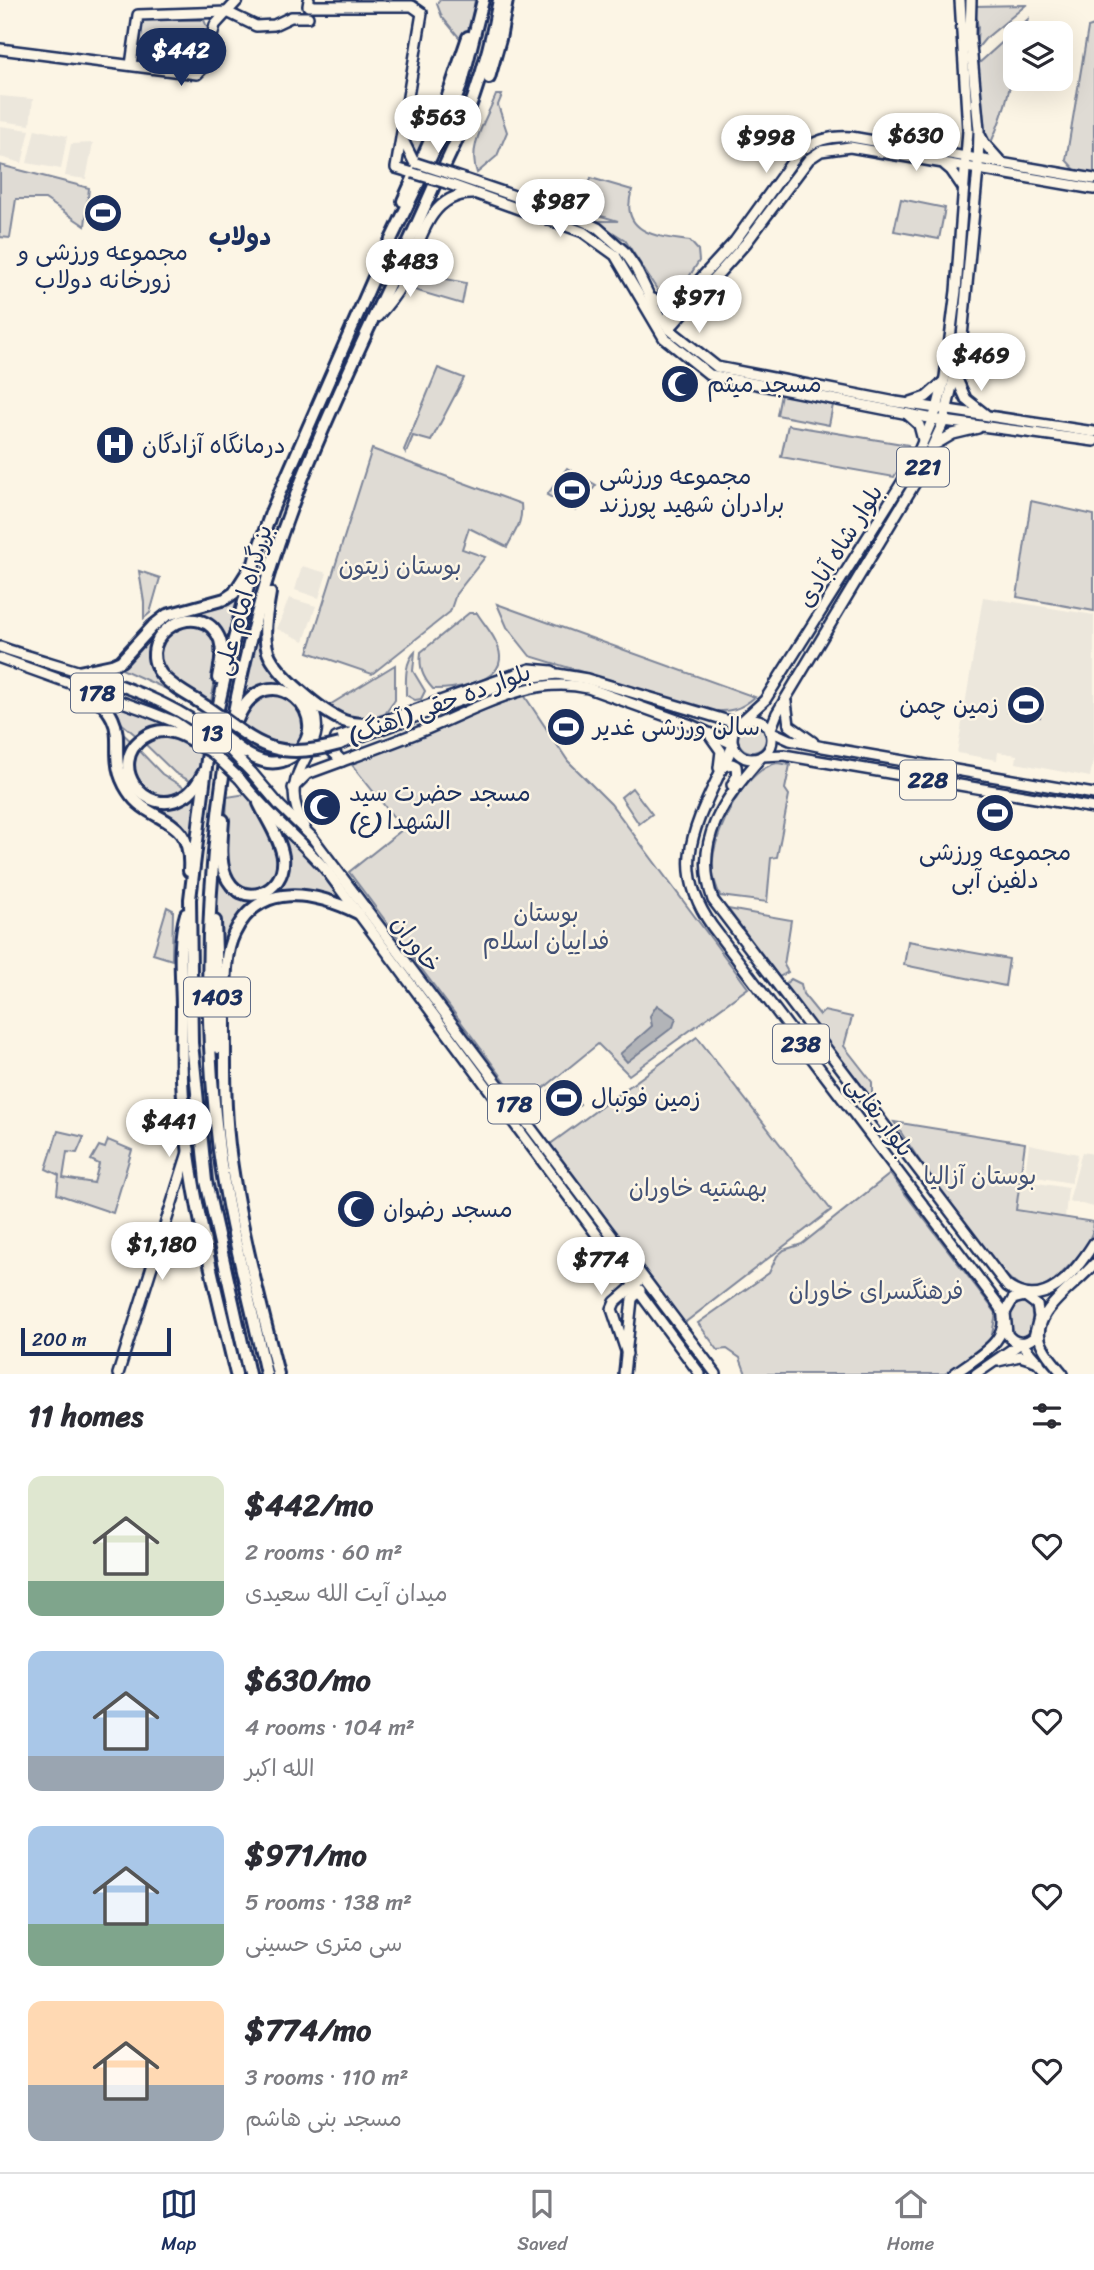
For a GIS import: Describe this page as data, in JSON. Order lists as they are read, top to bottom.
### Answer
{
  "streets": {
    "highway": ["بزرگراه امام علی", "13", "1403"],
    "main road": [
      "221",
      "بلوار شاه آبادی",
      "178",
      "بلوار ده حقی (آهنگ)",
      "228",
      "خاوران",
      "238",
      "بلوار بقایی"
    ]
  },
  "crossings": [
    ["بلوار شاه آبادی", "بلوار ده حقی (آهنگ)"],
    ["بلوار شاه آبادی", "228"],
    ["بلوار شاه آبادی", "بلوار بقایی"],
    ["بزرگراه امام علی", "1403"],
    ["بلوار ده حقی (آهنگ)", "228"],
    ["بلوار ده حقی (آهنگ)", "بلوار بقایی"],
    ["228", "بلوار بقایی"]
  ],
  "districts": ["دولاب"],
  "parks": [
    "بوستان زیتون",
    "بوستان فداییان اسلام",
    "بوستان آزالیا",
    "بهشتیه خاوران",
    "فرهنگسرای خاوران"
  ],
  "places": {
    "sports": [
      "مجموعه ورزشی و زورخانه دولاب",
      "مجموعه ورزشی برادران شهید پورزند",
      "زمین چمن",
      "سالن ورزشی غدیر",
      "مجموعه ورزشی دلفین آبی",
      "زمین فوتبال"
    ],
    "mosque": ["مسجد میثم", "مسجد حضرت سید الشهدا (ع)", "مسجد رضوان"],
    "hospital": ["درمانگاه آزادگان"]
  },
  "scale_bar": "200 m",
  "page": {
    "price": [
      "$442",
      "$563",
      "$630",
      "$998",
      "$987",
      "$483",
      "$971",
      "$469",
      "$441",
      "$1,180",
      "$774"
    ],
    "scale": "200 m",
    "heading": "11 homes",
    "list": [
      {
        "name": "$442/mo",
        "note": "2 rooms · 60 m² · میدان آیت الله سعیدی"
      },
      {
        "name": "$630/mo",
        "note": "4 rooms · 104 m² · الله اکبر"
      },
      {
        "name": "$971/mo",
        "note": "5 rooms · 138 m² · سی متری حسینی"
      },
      {
        "name": "$774/mo",
        "note": "3 rooms · 110 m² · مسجد بنی هاشم"
      }
    ],
    "tabs": ["Map", "Saved", "Home"]
  }
}
